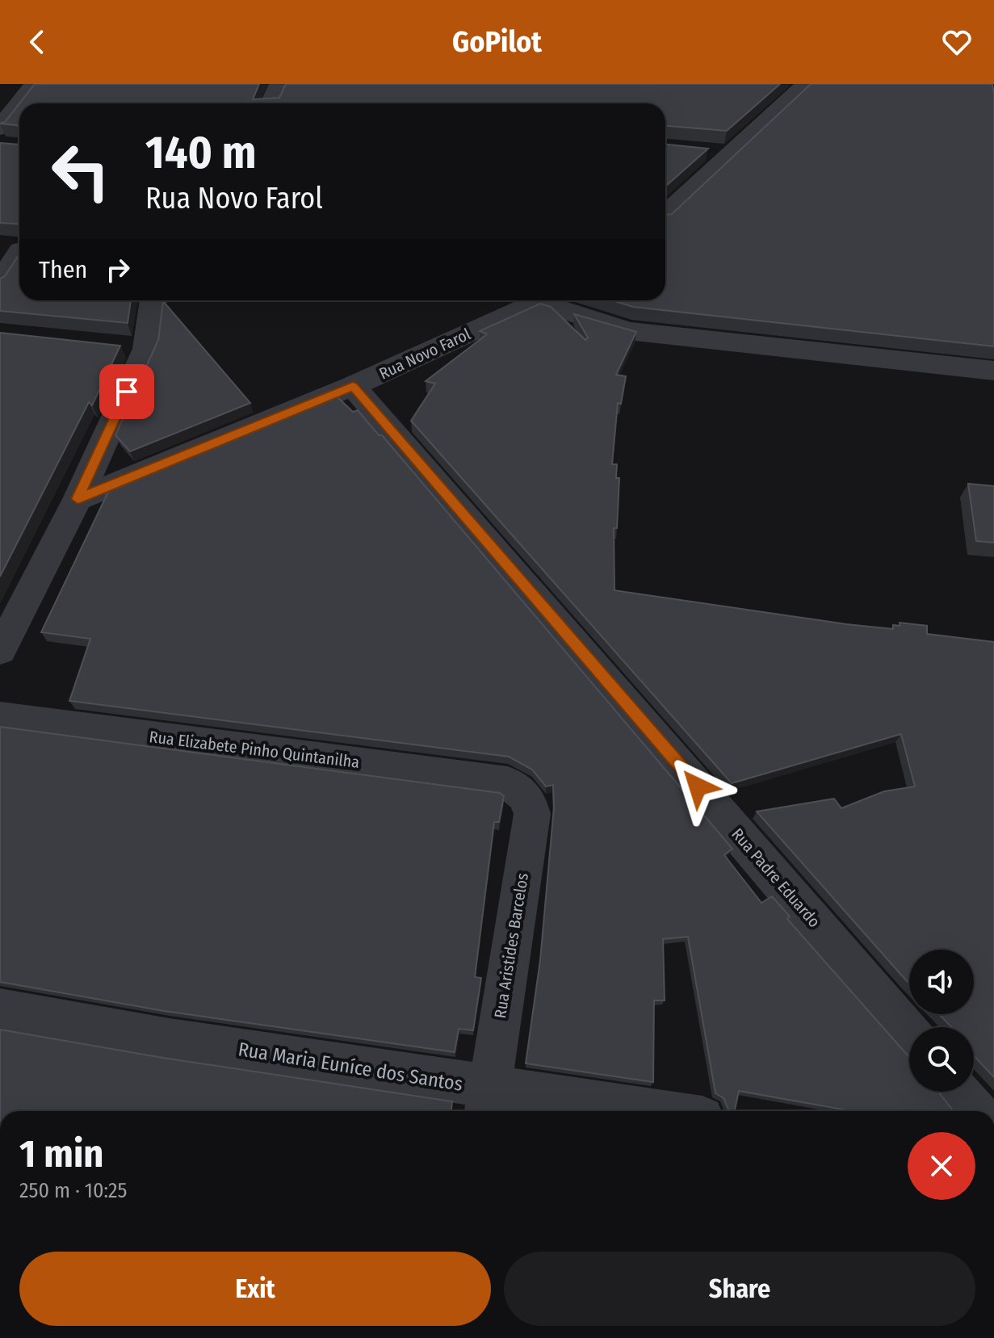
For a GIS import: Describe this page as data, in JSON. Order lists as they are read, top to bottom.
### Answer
{
  "streets": {
    "street": [
      "Rua Novo Farol",
      "Rua Elizabete Pinho Quintanilha",
      "Rua Padre Eduardo",
      "Rua Aristides Barcelos",
      "Rua Maria Euníce dos Santos"
    ]
  },
  "crossings": [
    ["Rua Novo Farol", "Rua Padre Eduardo"],
    ["Rua Elizabete Pinho Quintanilha", "Rua Aristides Barcelos"],
    ["Rua Aristides Barcelos", "Rua Maria Euníce dos Santos"]
  ],
  "page": {
    "header": "GoPilot",
    "turn": ["140 m", "Rua Novo Farol"],
    "then": "Then",
    "heading": ["1 min", "250 m · 10:25"],
    "buttons": ["Exit", "Share"]
  }
}
